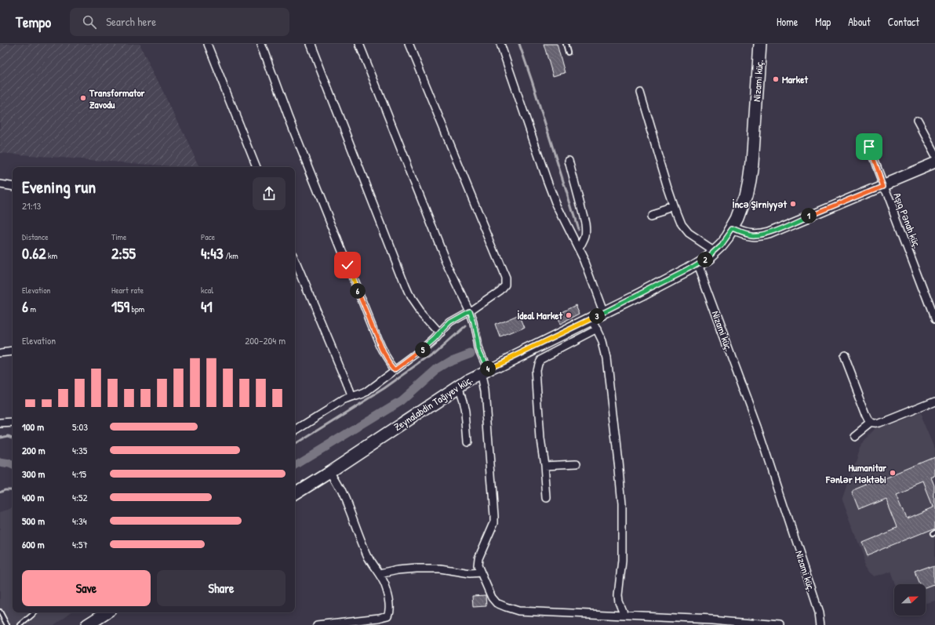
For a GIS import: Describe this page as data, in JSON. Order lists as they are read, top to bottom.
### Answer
{
  "streets": {
    "main road": ["Nizami küç.", "Zeynalabdin Tağıyev küç."],
    "street": ["Aşıq Pənah küç."]
  },
  "crossings": [
    ["Nizami küç.", "Zeynalabdin Tağıyev küç."]
  ],
  "places": [
    "Market",
    "Transformator Zavodu",
    "İncə Şirniyyət",
    "İdeal Market",
    "Humanitar Fənlər Məktəbi"
  ],
  "north": "right",
  "page": {
    "header": "Tempo",
    "search": "Search here",
    "nav": [
      "Home",
      "Map",
      "About",
      "Contact"
    ],
    "heading": ["Evening run", "21:13"],
    "pins": [
      "1",
      "2",
      "6",
      "3",
      "5",
      "4"
    ],
    "stats": [
      ["Distance", "0.62 km"],
      ["Time", "2:55"],
      ["Pace", "4:43 /km"],
      ["Elevation", "6 m"],
      ["Heart rate", "159 bpm"],
      ["kcal", "41"]
    ],
    "chart": ["Elevation", "200–204 m"],
    "list": [
      {
        "name": "100 m",
        "note": "5:03"
      },
      {
        "name": "200 m",
        "note": "4:35"
      },
      {
        "name": "300 m",
        "note": "4:15"
      },
      {
        "name": "400 m",
        "note": "4:52"
      },
      {
        "name": "500 m",
        "note": "4:34"
      },
      {
        "name": "600 m",
        "note": "4:57"
      }
    ],
    "buttons": ["Save", "Share"]
  }
}
